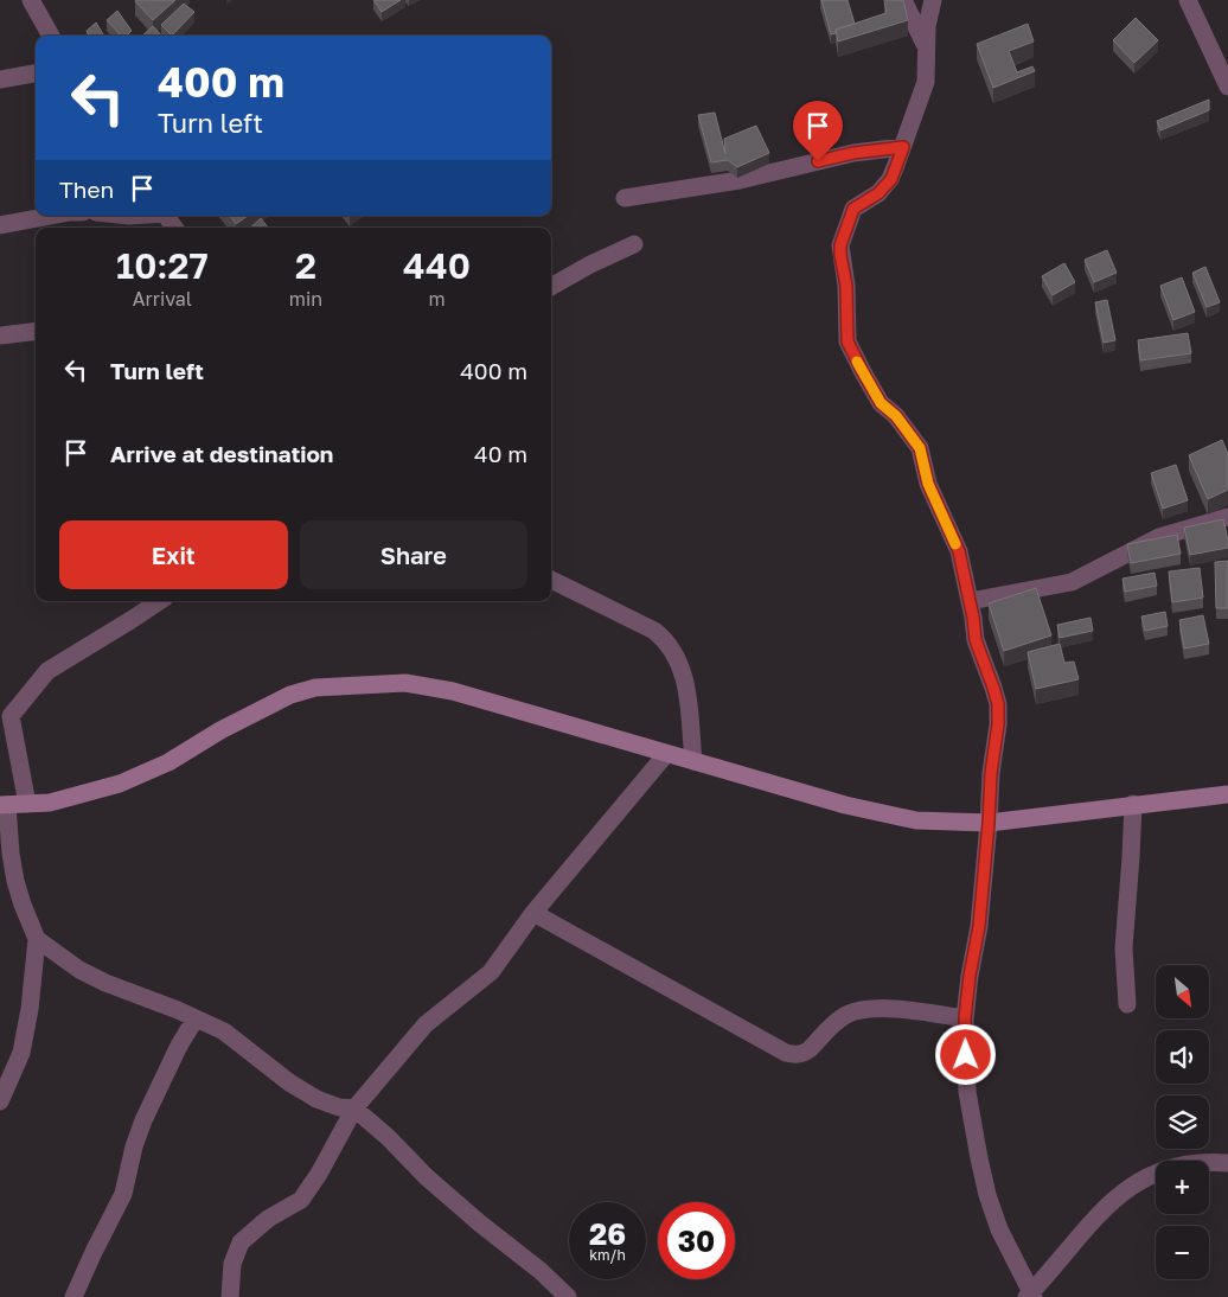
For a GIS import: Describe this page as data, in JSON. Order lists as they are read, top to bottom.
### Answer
{
  "north": "bottom right",
  "page": {
    "turn": ["400 m", "Turn left"],
    "then": "Then",
    "eta": [
      "10:27",
      "Arrival",
      "2",
      "min",
      "440",
      "m"
    ],
    "list": [
      {
        "name": "Turn left",
        "value": "400 m"
      },
      {
        "name": "Arrive at destination",
        "value": "40 m"
      }
    ],
    "buttons": ["Exit", "Share"],
    "map_buttons": ["+", "−"],
    "speed": "26 km/h",
    "limit": "30"
  }
}
